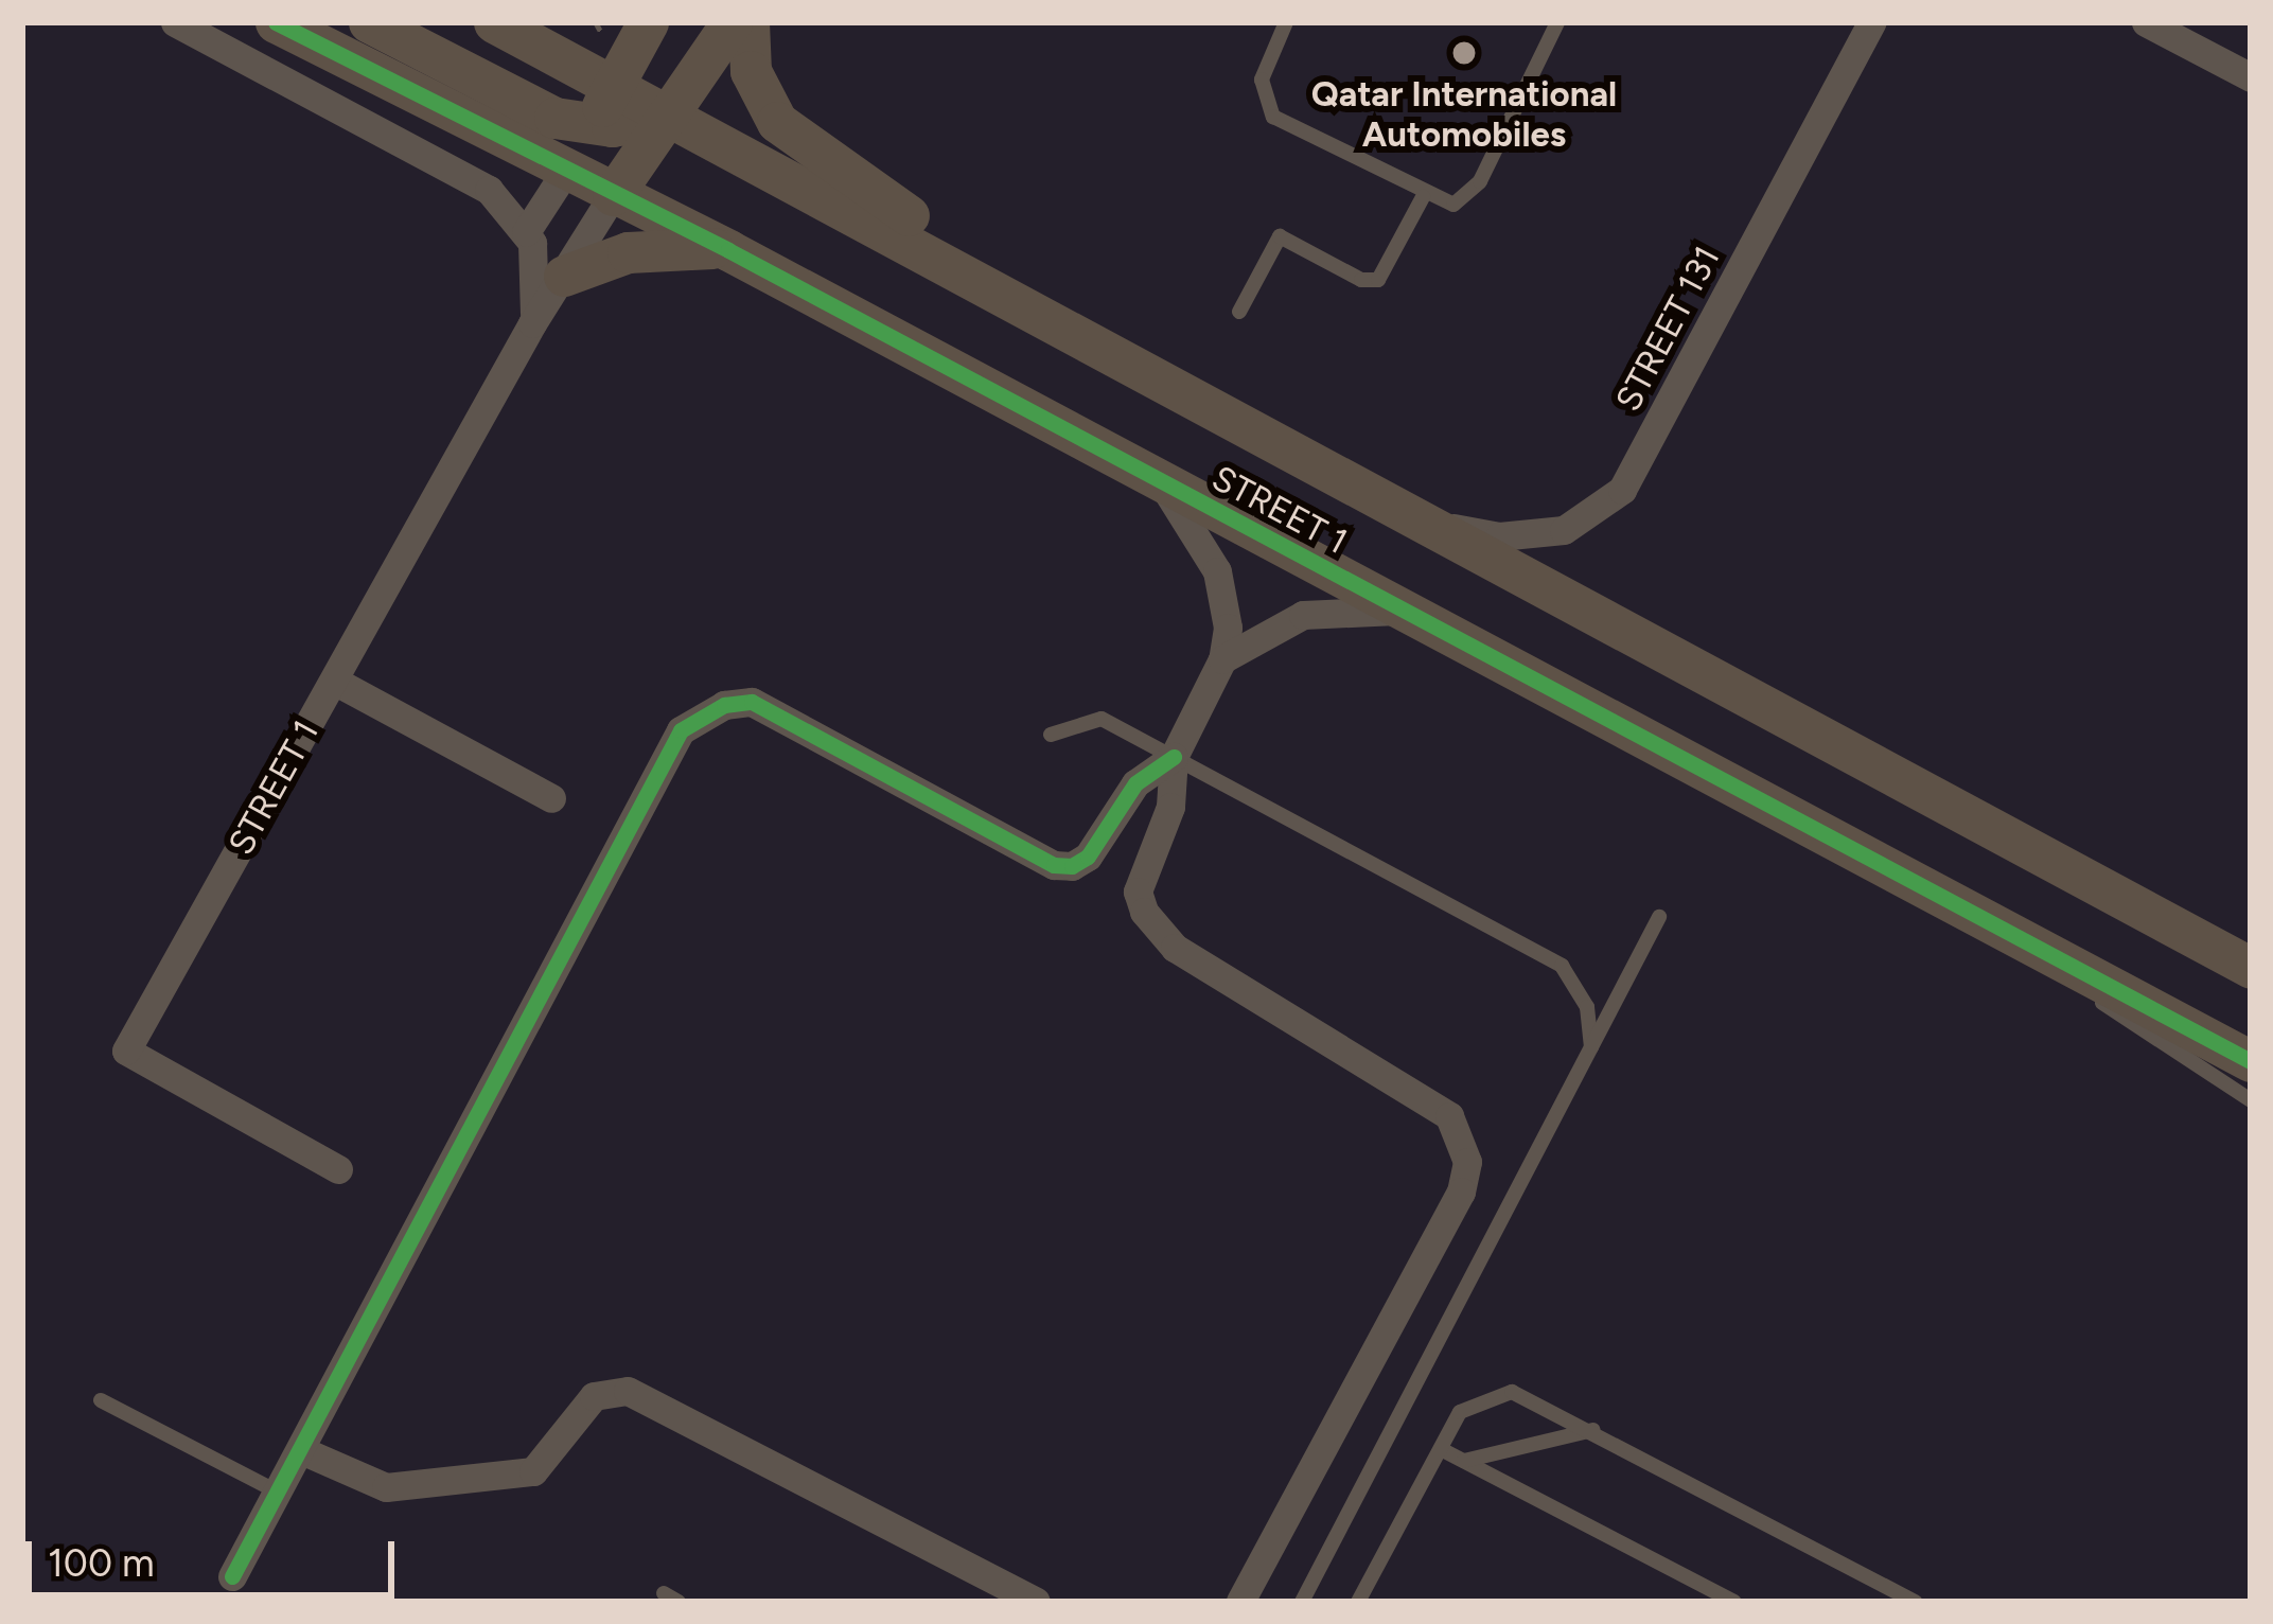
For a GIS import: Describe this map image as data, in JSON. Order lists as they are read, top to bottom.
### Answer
{
  "streets": {
    "street": ["STREET 131", "STREET 1"]
  },
  "crossings": [
    ["STREET 131", "STREET 1"]
  ],
  "places": ["Qatar International Automobiles"],
  "scale_bar": "100 m"
}
